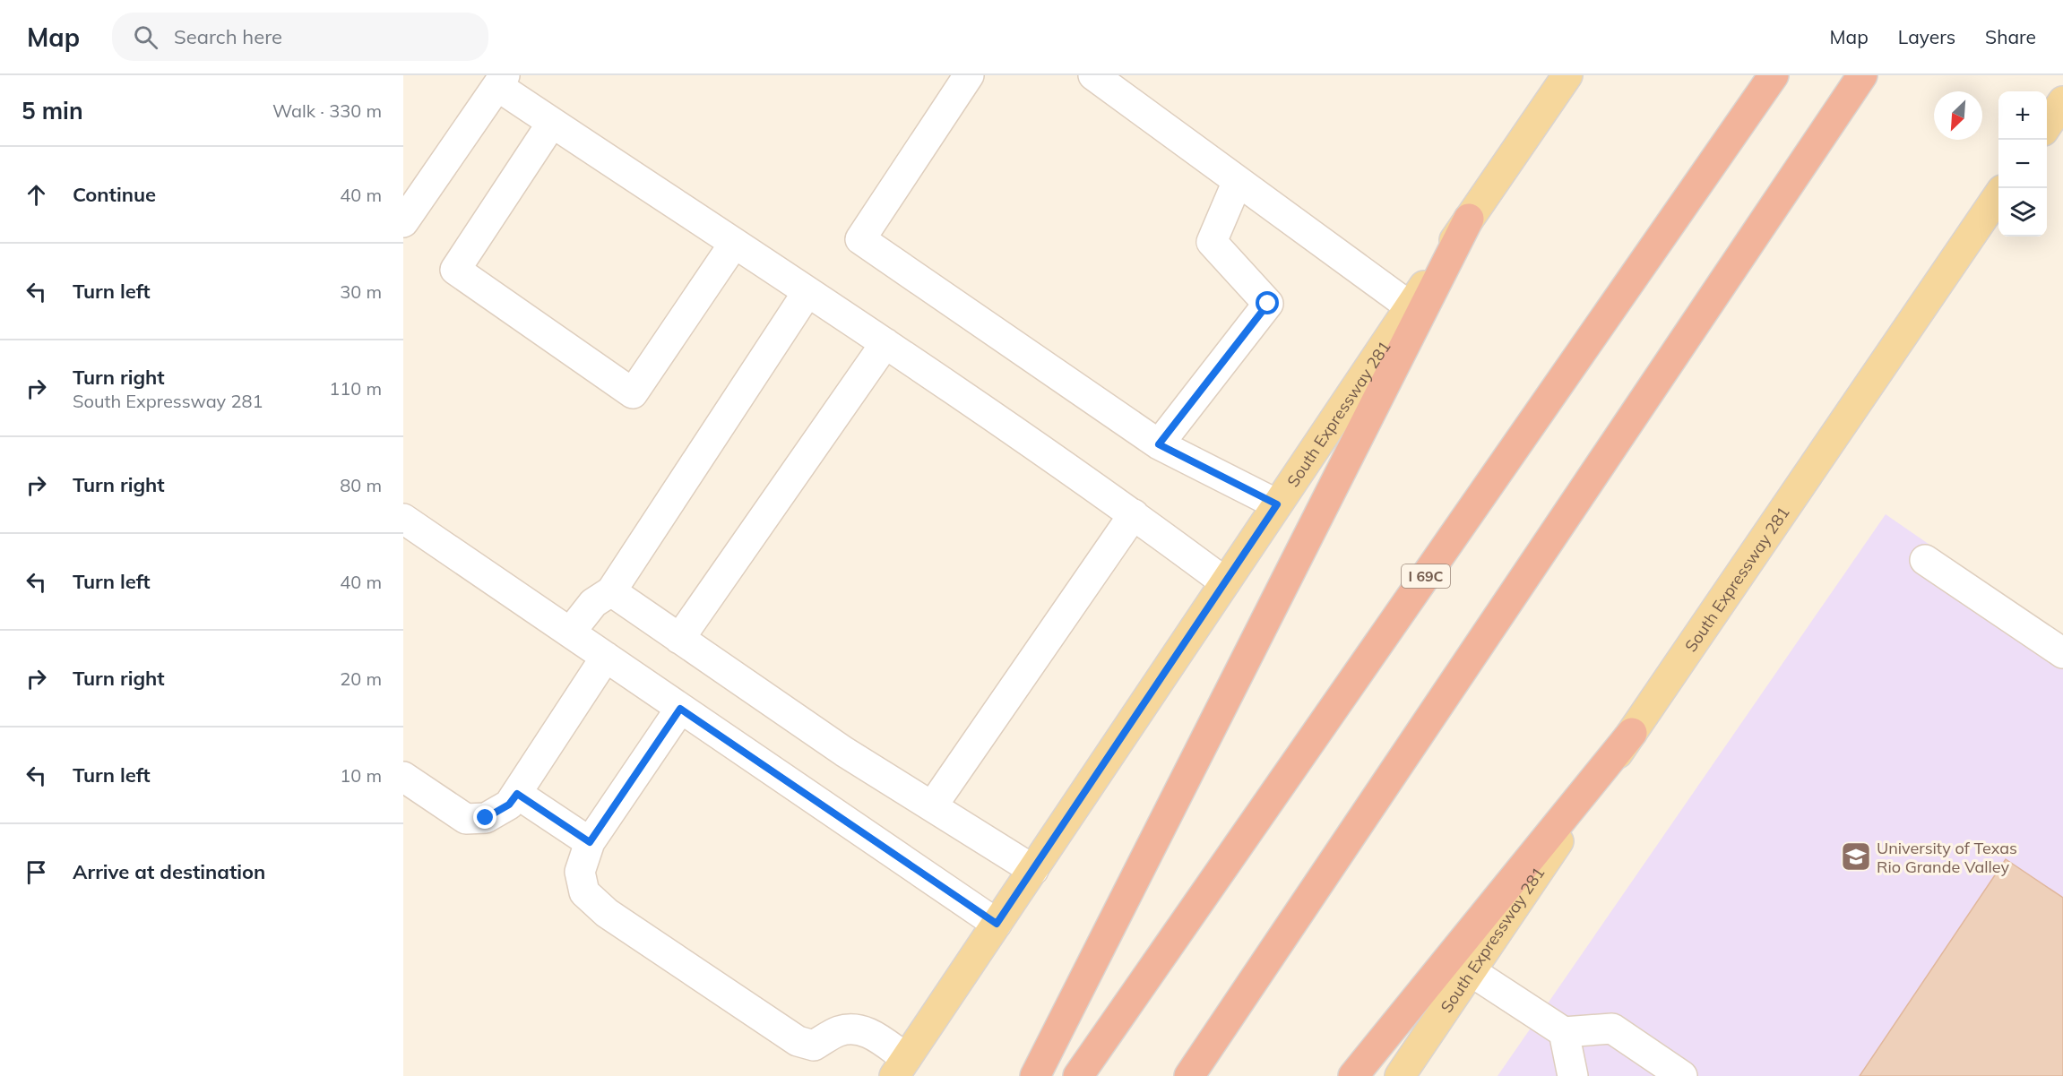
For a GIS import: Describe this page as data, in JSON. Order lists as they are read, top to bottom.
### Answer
{
  "streets": {
    "highway": ["I 69C"],
    "main road": ["South Expressway 281"]
  },
  "places": {
    "school or university": ["University of Texas Rio Grande Valley"]
  },
  "north": "bottom left",
  "page": {
    "header": "Map",
    "search": "Search here",
    "nav": ["Map", "Layers", "Share"],
    "heading": ["5 min", "Walk · 330 m"],
    "map_buttons": ["+", "−"],
    "list": [
      ["Continue", "40 m"],
      ["Turn left", "30 m"],
      ["Turn right", "South Expressway 281", "110 m"],
      ["Turn right", "80 m"],
      ["Turn left", "40 m"],
      ["Turn right", "20 m"],
      ["Turn left", "10 m"],
      "Arrive at destination"
    ]
  }
}
